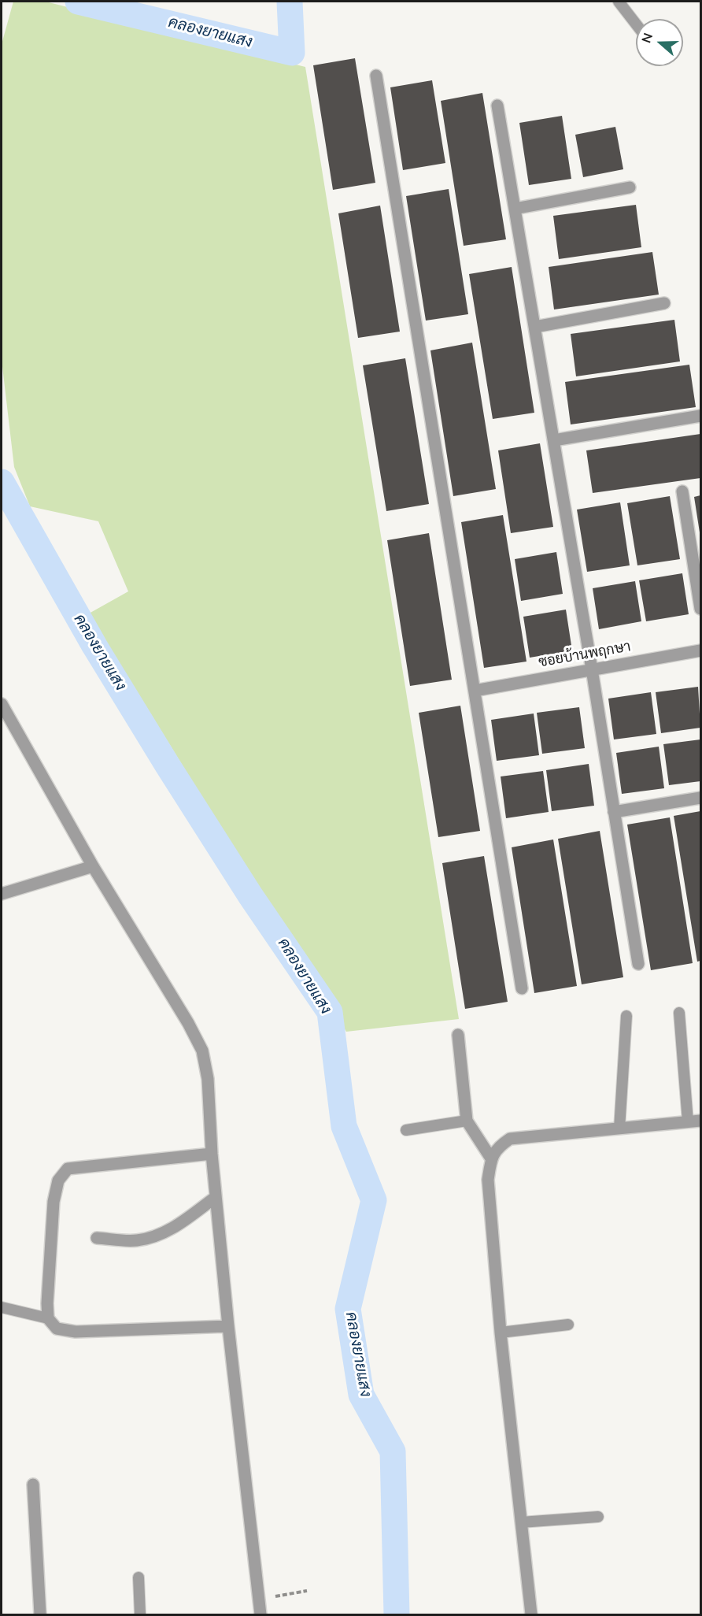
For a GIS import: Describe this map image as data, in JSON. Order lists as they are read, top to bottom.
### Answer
{
  "streets": {
    "street": ["ซอยบ้านพฤกษา"]
  },
  "water": ["คลองยายแสง"],
  "north": "left"
}
